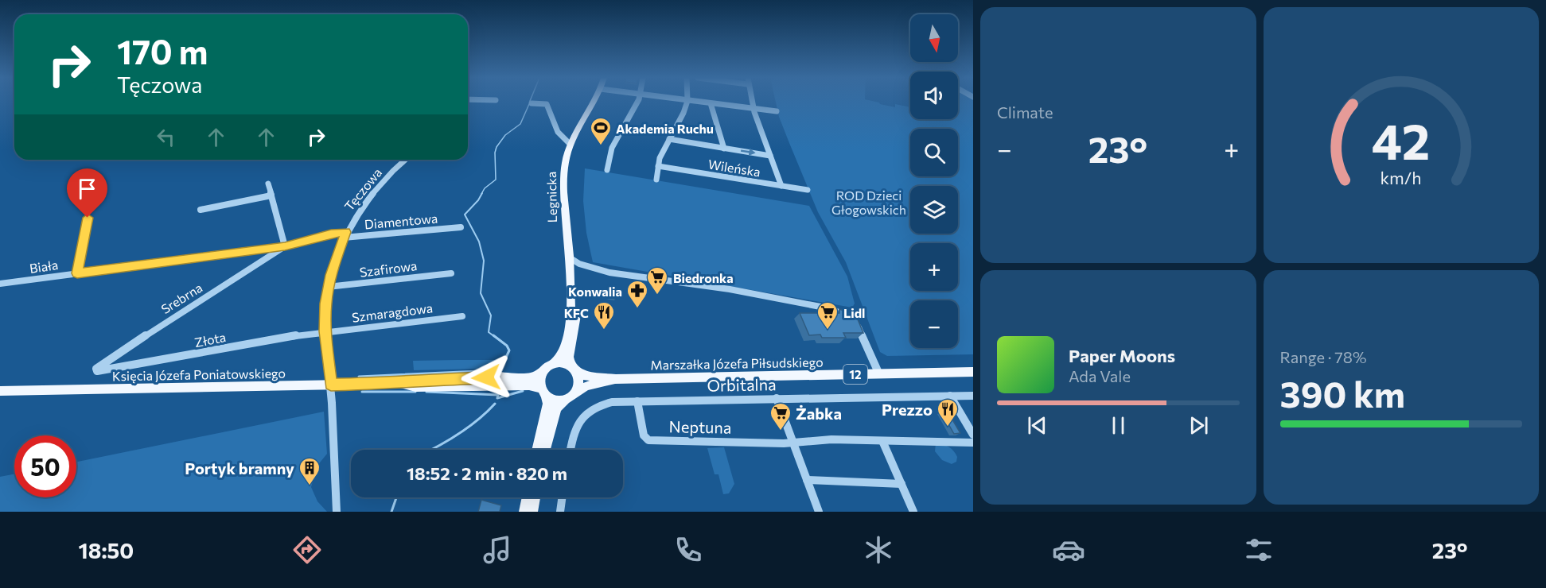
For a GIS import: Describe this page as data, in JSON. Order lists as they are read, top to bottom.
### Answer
{
  "streets": {
    "main road": [
      "Legnicka",
      "Marszałka Józefa Piłsudskiego",
      "Księcia Józefa Poniatowskiego",
      "12"
    ],
    "street": [
      "Wileńska",
      "Tęczowa",
      "Diamentowa",
      "Biała",
      "Szafirowa",
      "Srebrna",
      "Szmaragdowa",
      "Złota",
      "Orbitalna",
      "Neptuna"
    ]
  },
  "crossings": [
    ["Tęczowa", "Diamentowa"],
    ["Tęczowa", "Biała"],
    ["Tęczowa", "Szafirowa"],
    ["Tęczowa", "Szmaragdowa"],
    ["Tęczowa", "Złota"],
    ["Tęczowa", "Księcia Józefa Poniatowskiego"],
    ["Legnicka", "Marszałka Józefa Piłsudskiego"],
    ["Legnicka", "Księcia Józefa Poniatowskiego"],
    ["Legnicka", "12"],
    ["Diamentowa", "Biała"],
    ["Biała", "Srebrna"],
    ["Srebrna", "Złota"],
    ["Szmaragdowa", "Złota"],
    ["Marszałka Józefa Piłsudskiego", "Księcia Józefa Poniatowskiego"],
    ["Marszałka Józefa Piłsudskiego", "12"],
    ["Księcia Józefa Poniatowskiego", "12"],
    ["Orbitalna", "Neptuna"]
  ],
  "parks": ["ROD Dzieci Głogowskich"],
  "places": {
    "sports": ["Akademia Ruchu"],
    "supermarket": ["Biedronka", "Lidl", "Żabka"],
    "pharmacy": ["Konwalia"],
    "restaurant": ["KFC", "Prezzo"],
    "building": ["Portyk bramny"]
  },
  "north": "bottom",
  "page": {
    "tile": [
      "Climate",
      ["Range · 78%", "390 km"]
    ],
    "map_buttons": ["+", "−"],
    "turn": ["170 m", "Tęczowa"],
    "heat": ["−", "23°", "+"],
    "song": ["Paper Moons", "Ada Vale"],
    "limit": "50",
    "trip": "18:52 · 2 min · 820 m",
    "tabs": ["18:50", "23°"],
    "gauge": ["42", "km/h"]
  }
}
